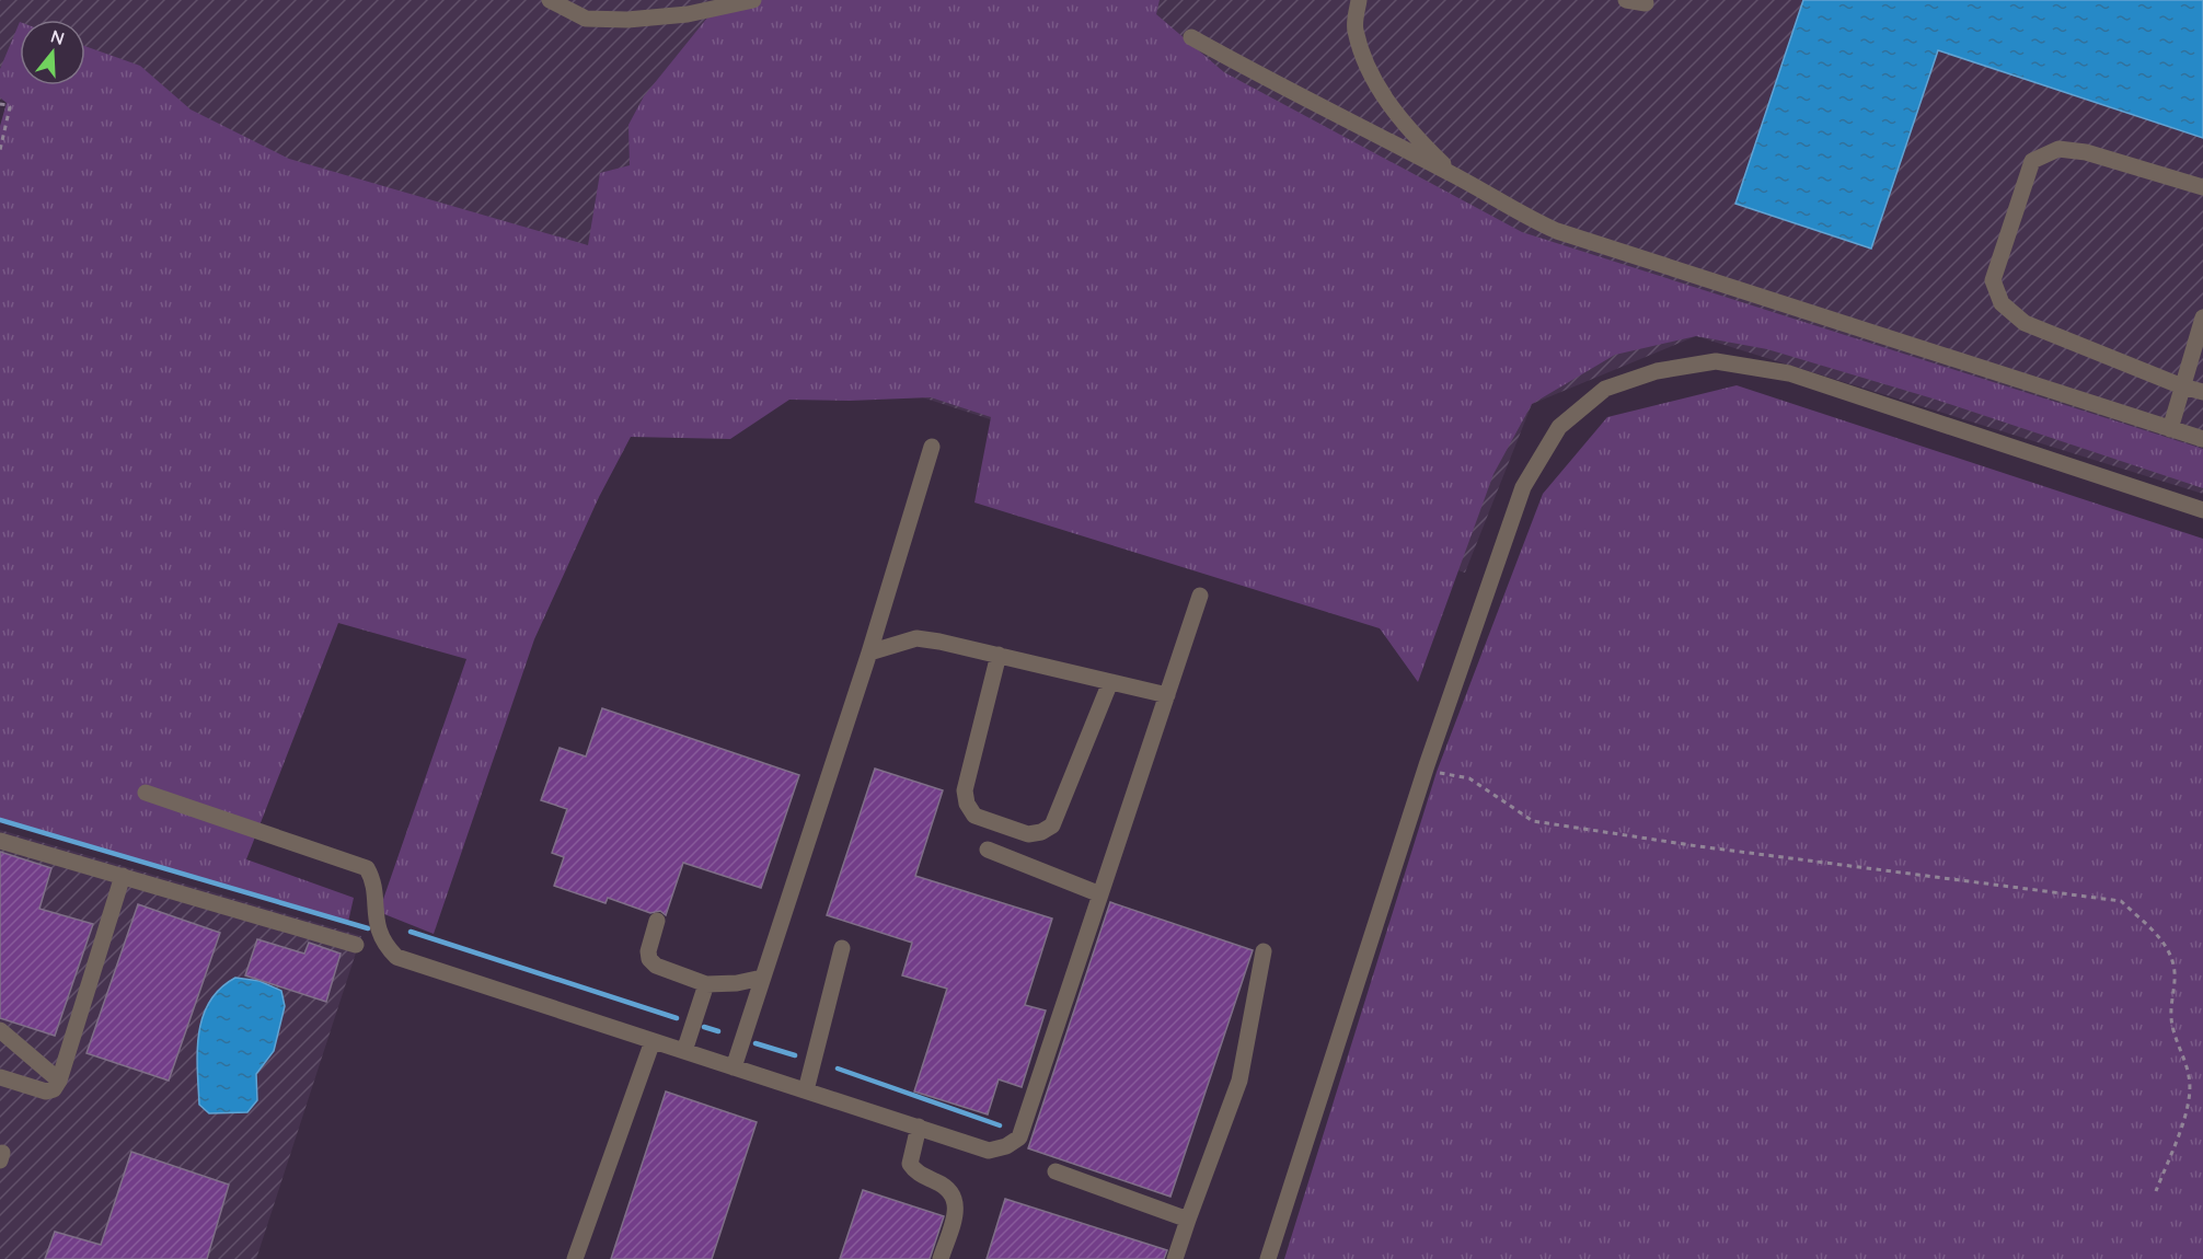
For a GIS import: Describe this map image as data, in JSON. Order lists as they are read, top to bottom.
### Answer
{
  "north": "top"
}
